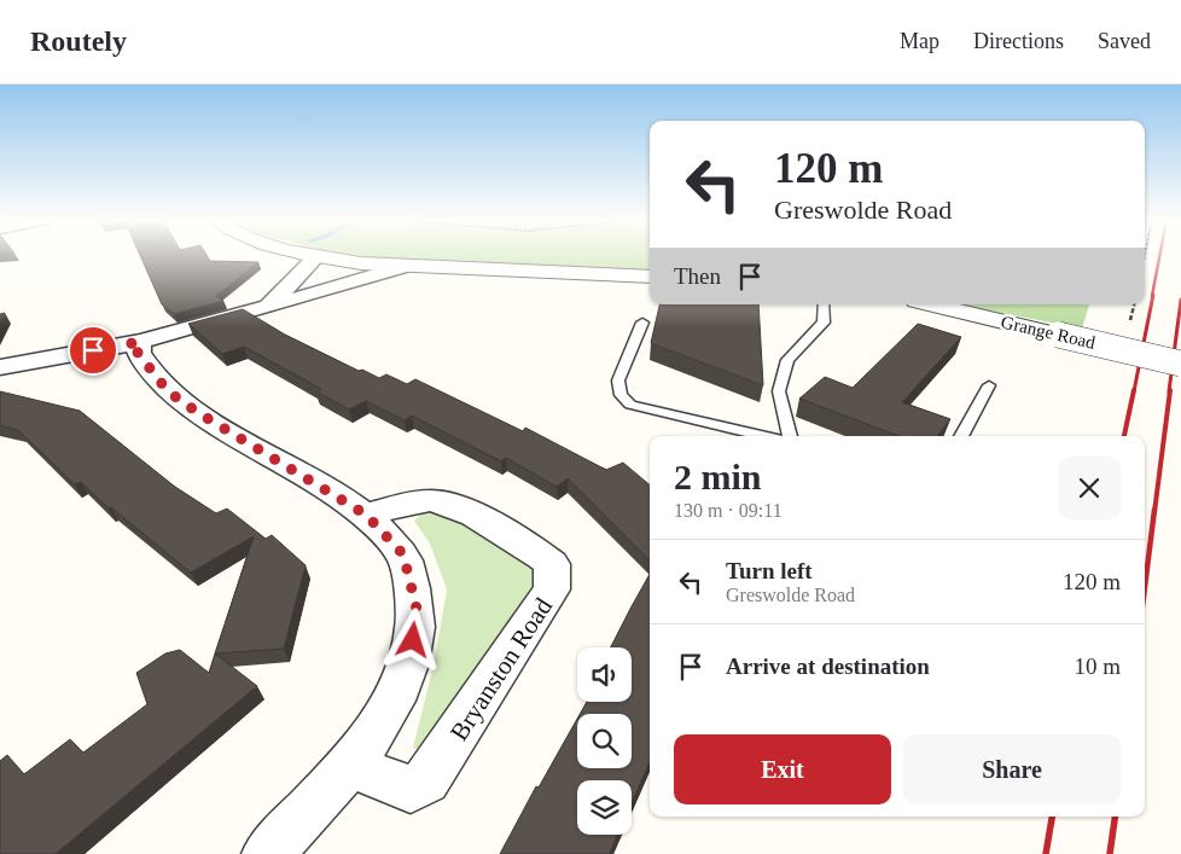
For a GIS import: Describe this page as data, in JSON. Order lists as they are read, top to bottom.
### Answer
{
  "streets": {
    "street": ["Grange Road", "Bryanston Road"]
  },
  "page": {
    "header": "Routely",
    "nav": ["Map", "Directions", "Saved"],
    "turn": ["120 m", "Greswolde Road"],
    "then": "Then",
    "heading": ["2 min", "130 m · 09:11"],
    "list": [
      {
        "name": "Turn left",
        "note": "Greswolde Road",
        "value": "120 m"
      },
      {
        "name": "Arrive at destination",
        "value": "10 m"
      }
    ],
    "buttons": ["Exit", "Share"]
  }
}
